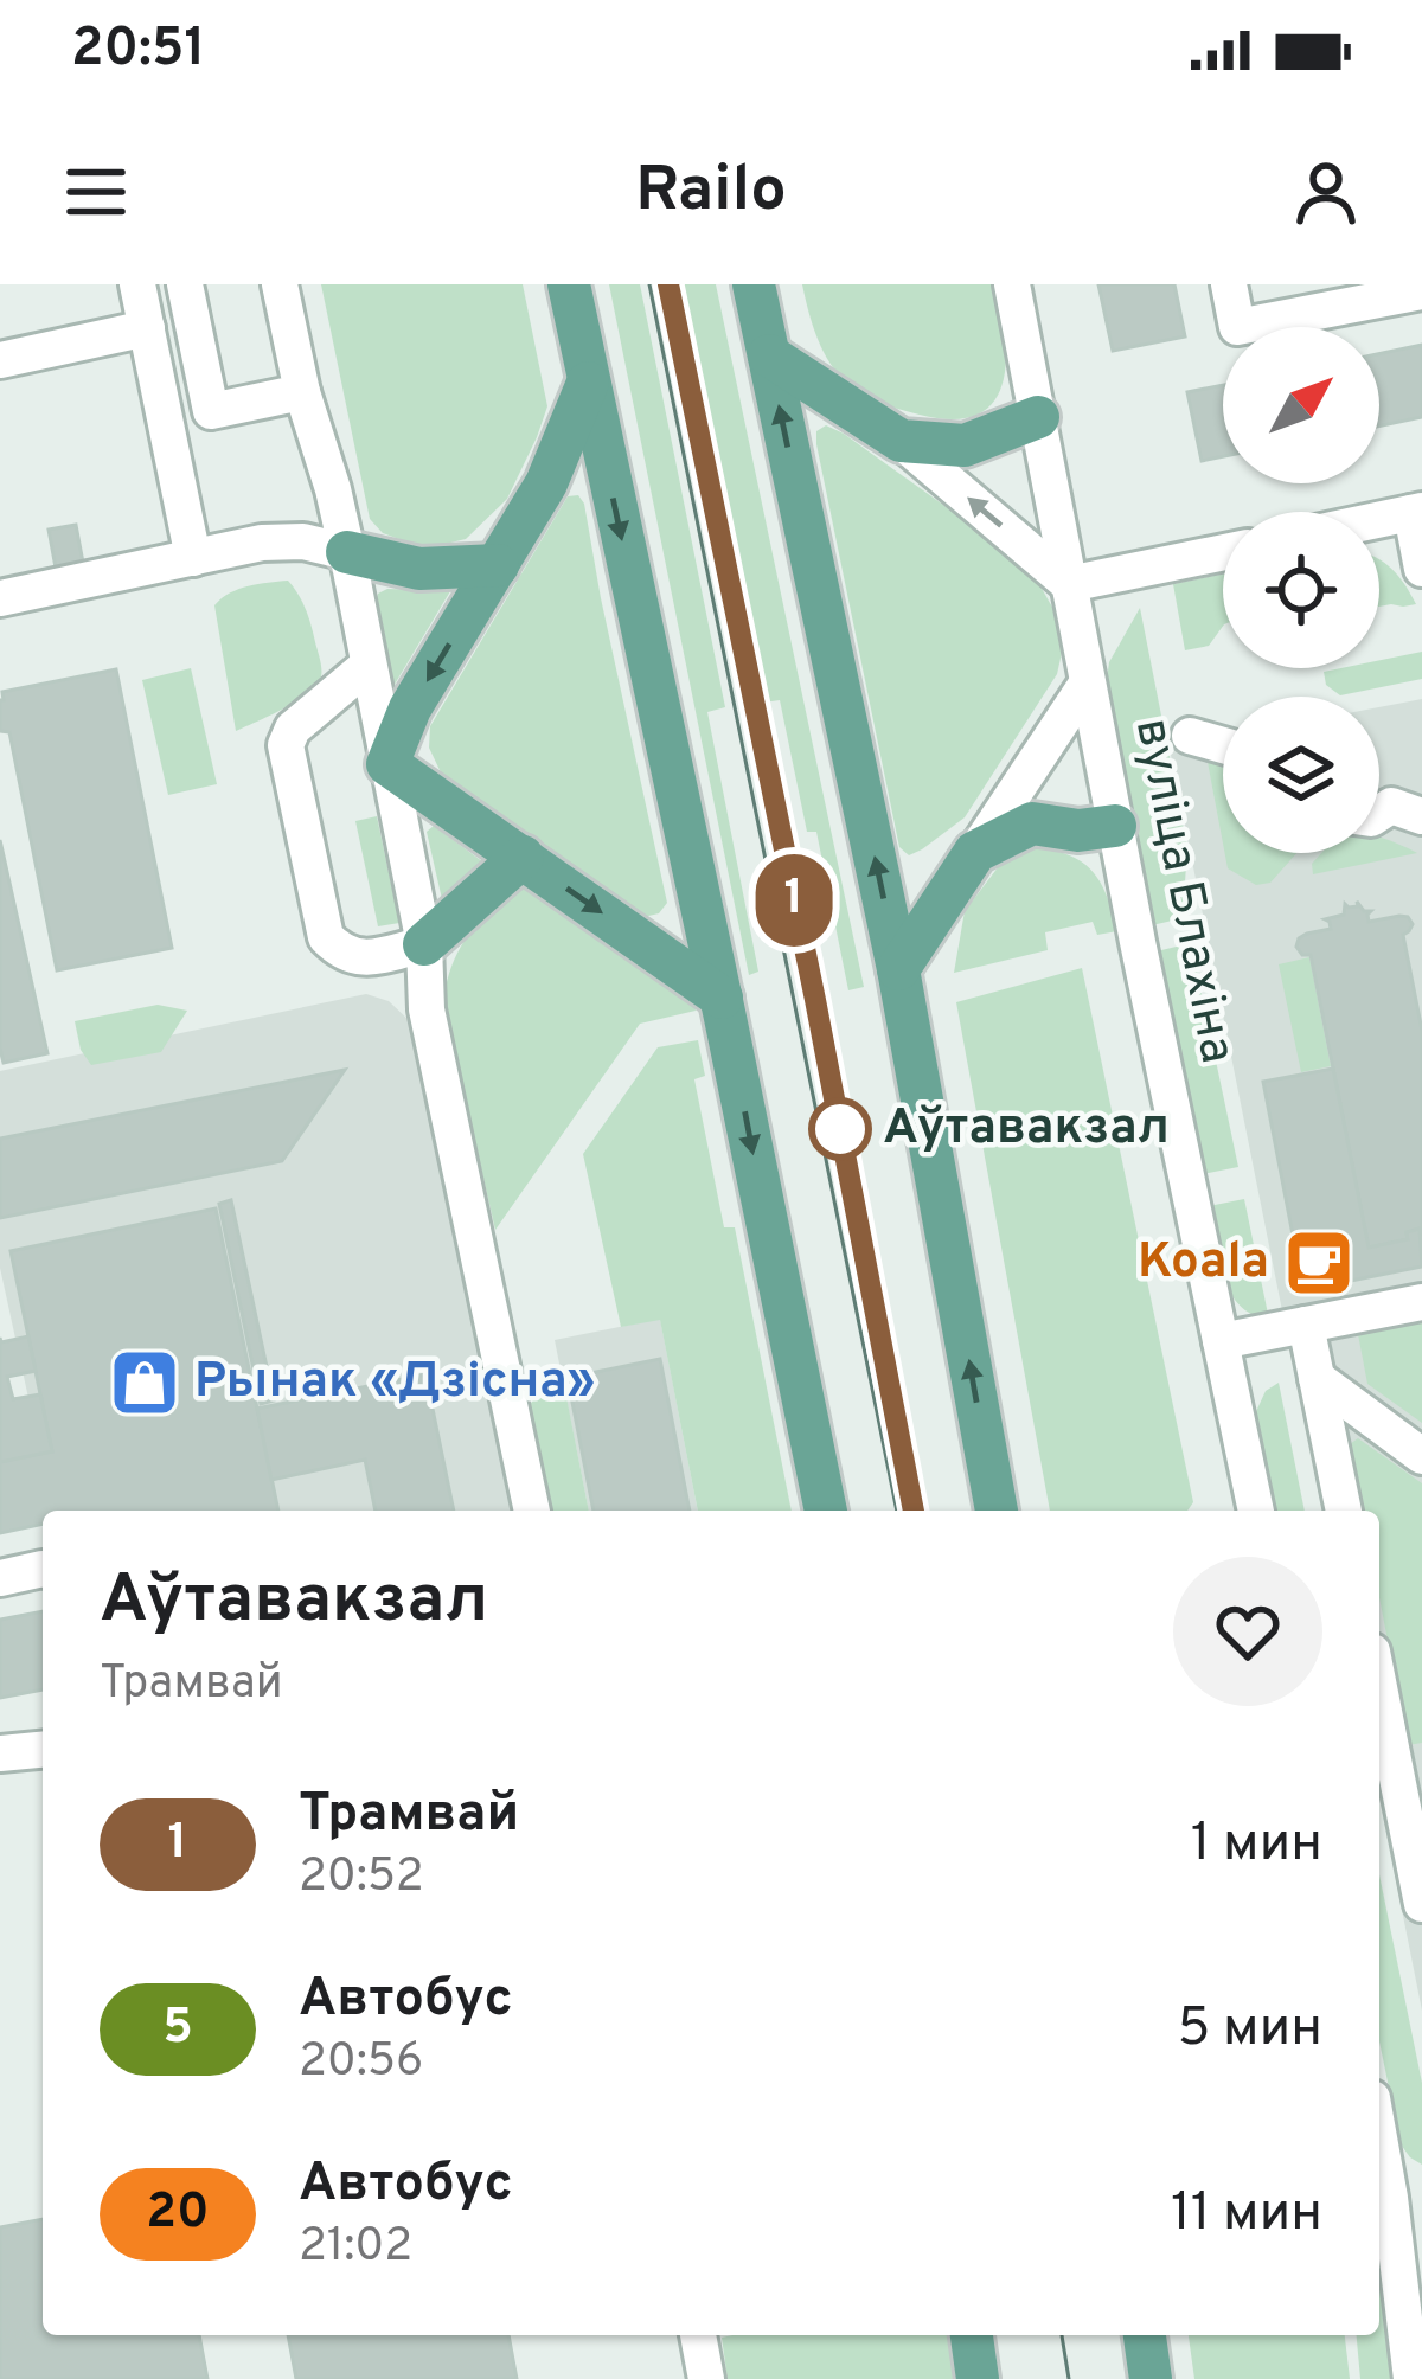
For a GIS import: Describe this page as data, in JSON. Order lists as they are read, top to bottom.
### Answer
{
  "streets": {
    "street": ["вуліца Блахіна"]
  },
  "places": {
    "other": ["Аўтавакзал"],
    "cafe": ["Koala"],
    "shop": ["Рынак «Дзісна»"]
  },
  "lines": ["tram line 1"],
  "north": "top right",
  "page": {
    "status": "20:51",
    "header": "Railo",
    "on_map": "1",
    "heading": ["Аўтавакзал", "Трамвай"],
    "list": [
      {
        "mark": "1",
        "name": "Трамвай",
        "note": "20:52",
        "value": "1 мин"
      },
      {
        "mark": "5",
        "name": "Автобус",
        "note": "20:56",
        "value": "5 мин"
      },
      {
        "mark": "20",
        "name": "Автобус",
        "note": "21:02",
        "value": "11 мин"
      }
    ]
  }
}
